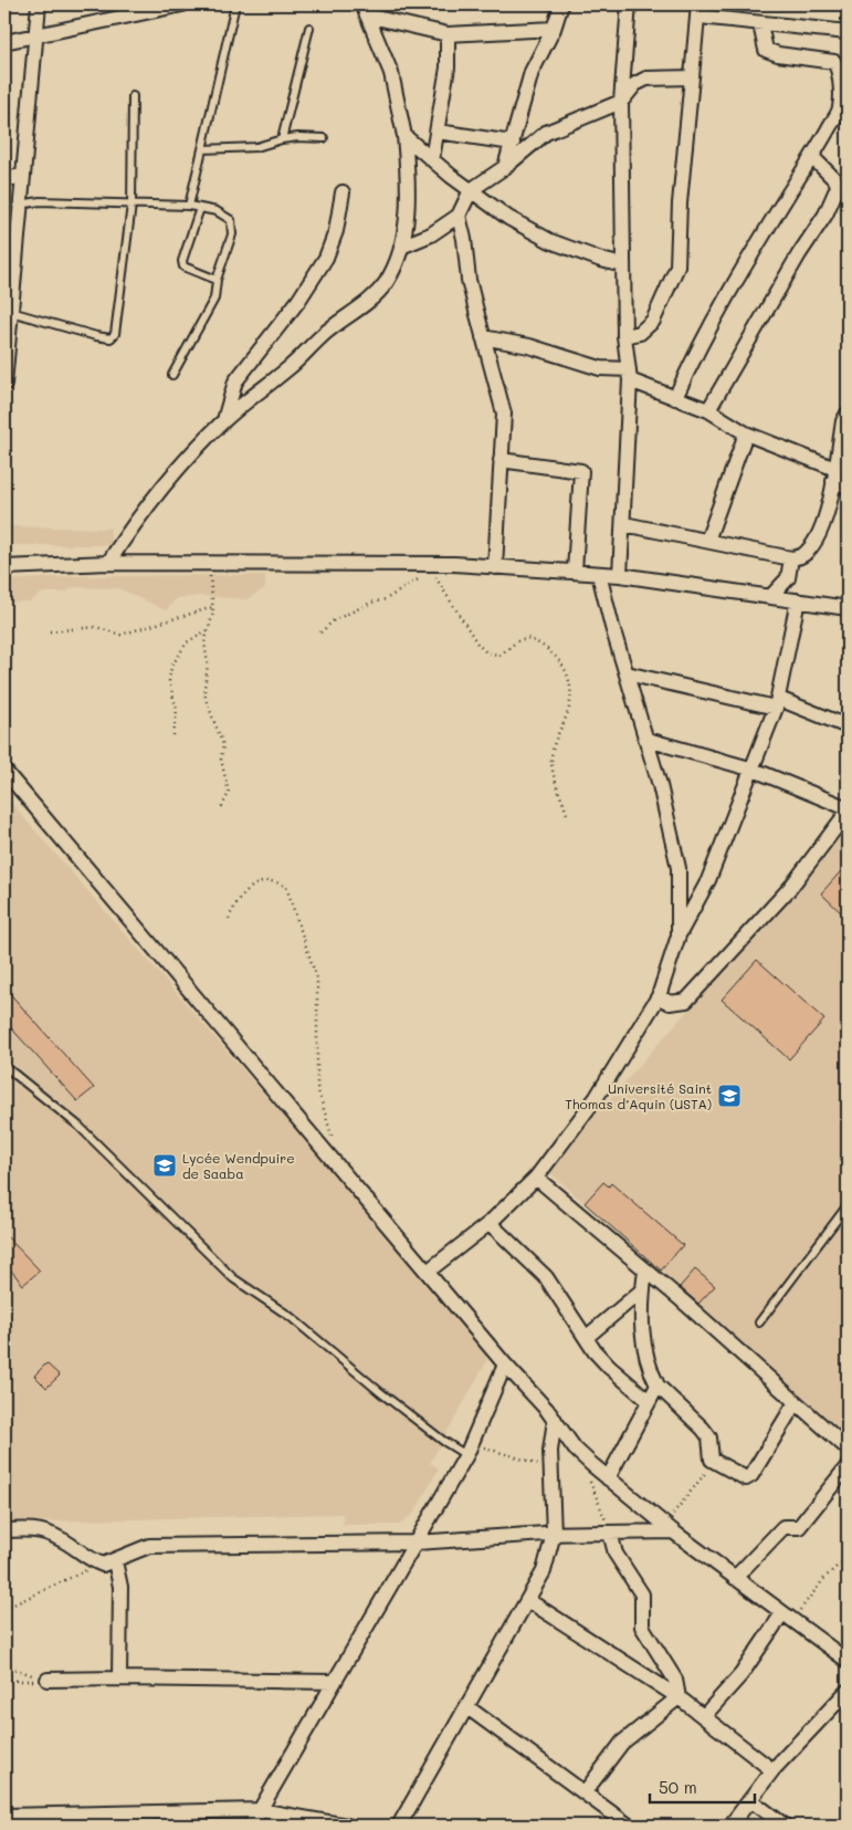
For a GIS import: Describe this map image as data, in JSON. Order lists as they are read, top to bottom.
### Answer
{
  "places": {
    "school or university": ["Université Saint Thomas d’Aquin (USTA)", "Lycée Wendpuire de Saaba"]
  },
  "scale_bar": "50 m"
}
